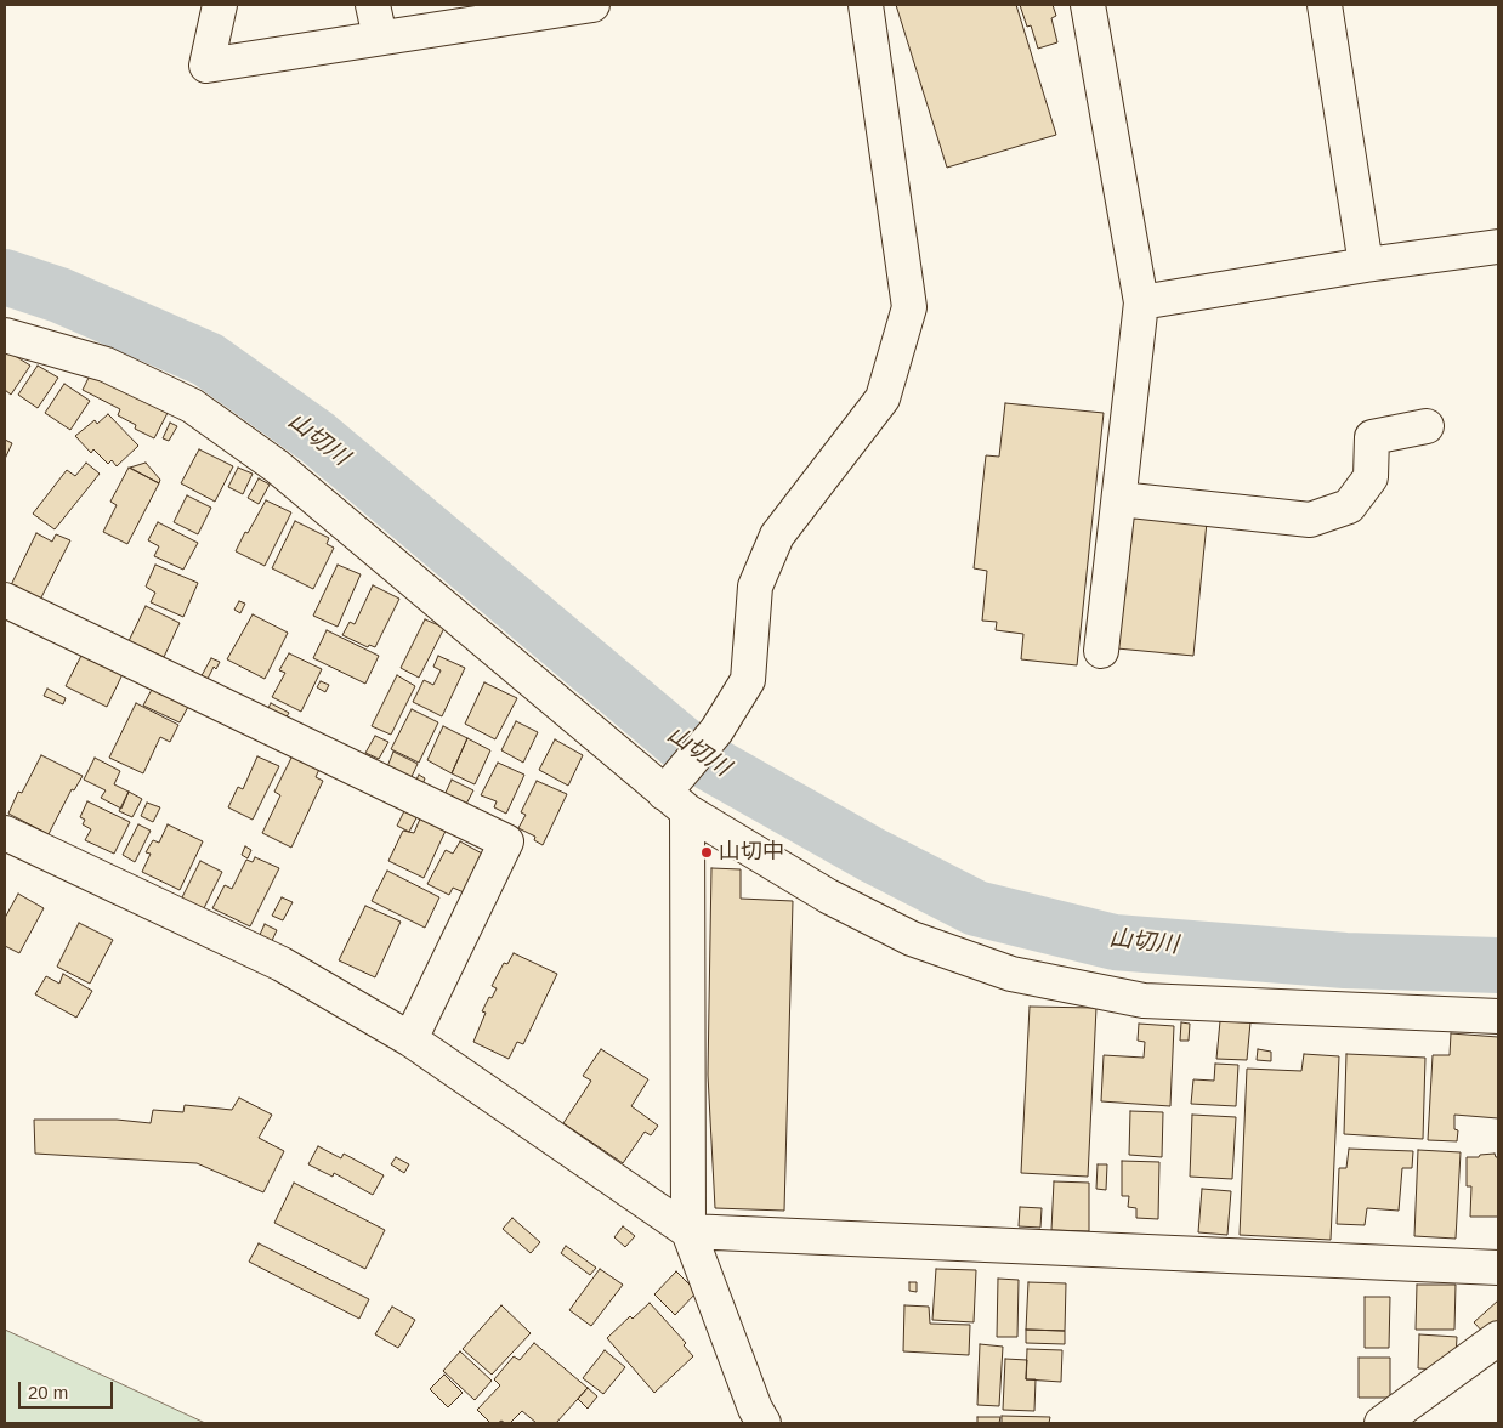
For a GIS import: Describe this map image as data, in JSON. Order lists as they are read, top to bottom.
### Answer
{
  "water": ["山切川"],
  "places": ["山切中"],
  "scale_bar": "20 m"
}
